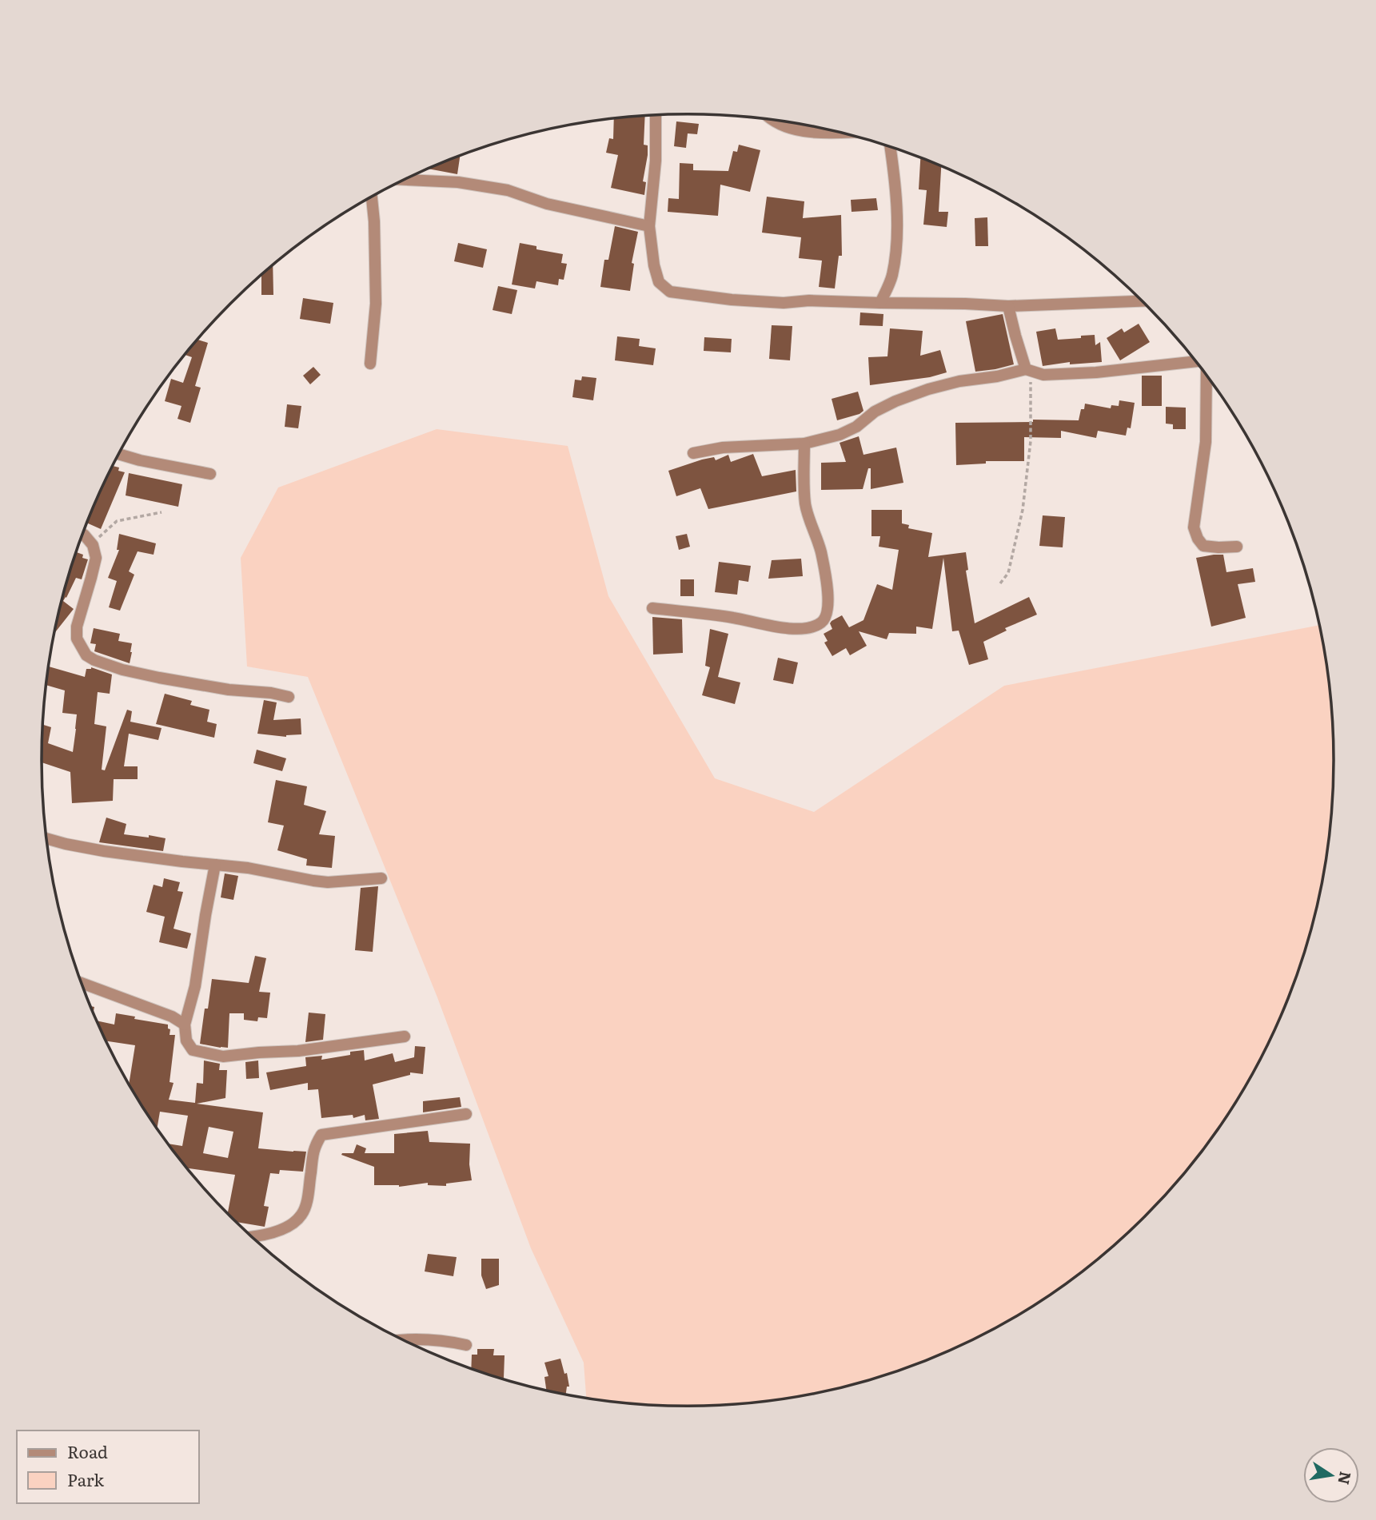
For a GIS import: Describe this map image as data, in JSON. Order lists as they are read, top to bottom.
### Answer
{
  "legend": ["Road", "Park"],
  "north": "right"
}
